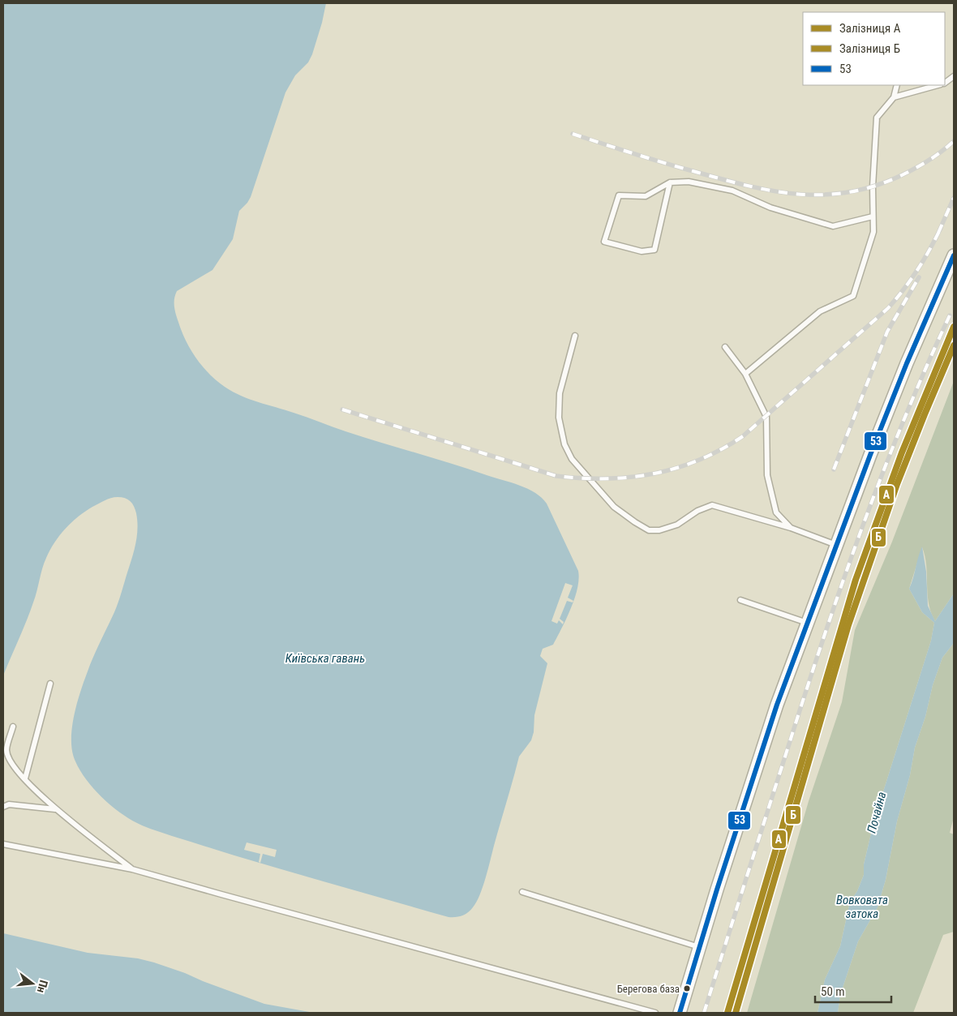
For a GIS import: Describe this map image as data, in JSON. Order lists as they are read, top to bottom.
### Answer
{
  "water": ["Київська гавань", "Почайна", "Вовковата затока"],
  "places": ["Берегова база"],
  "lines": ["transit line 53", "rail line A", "rail line Б"],
  "legend": ["Залізниця A", "Залізниця Б", "53"],
  "scale_bar": "50 m",
  "north": "right"
}
